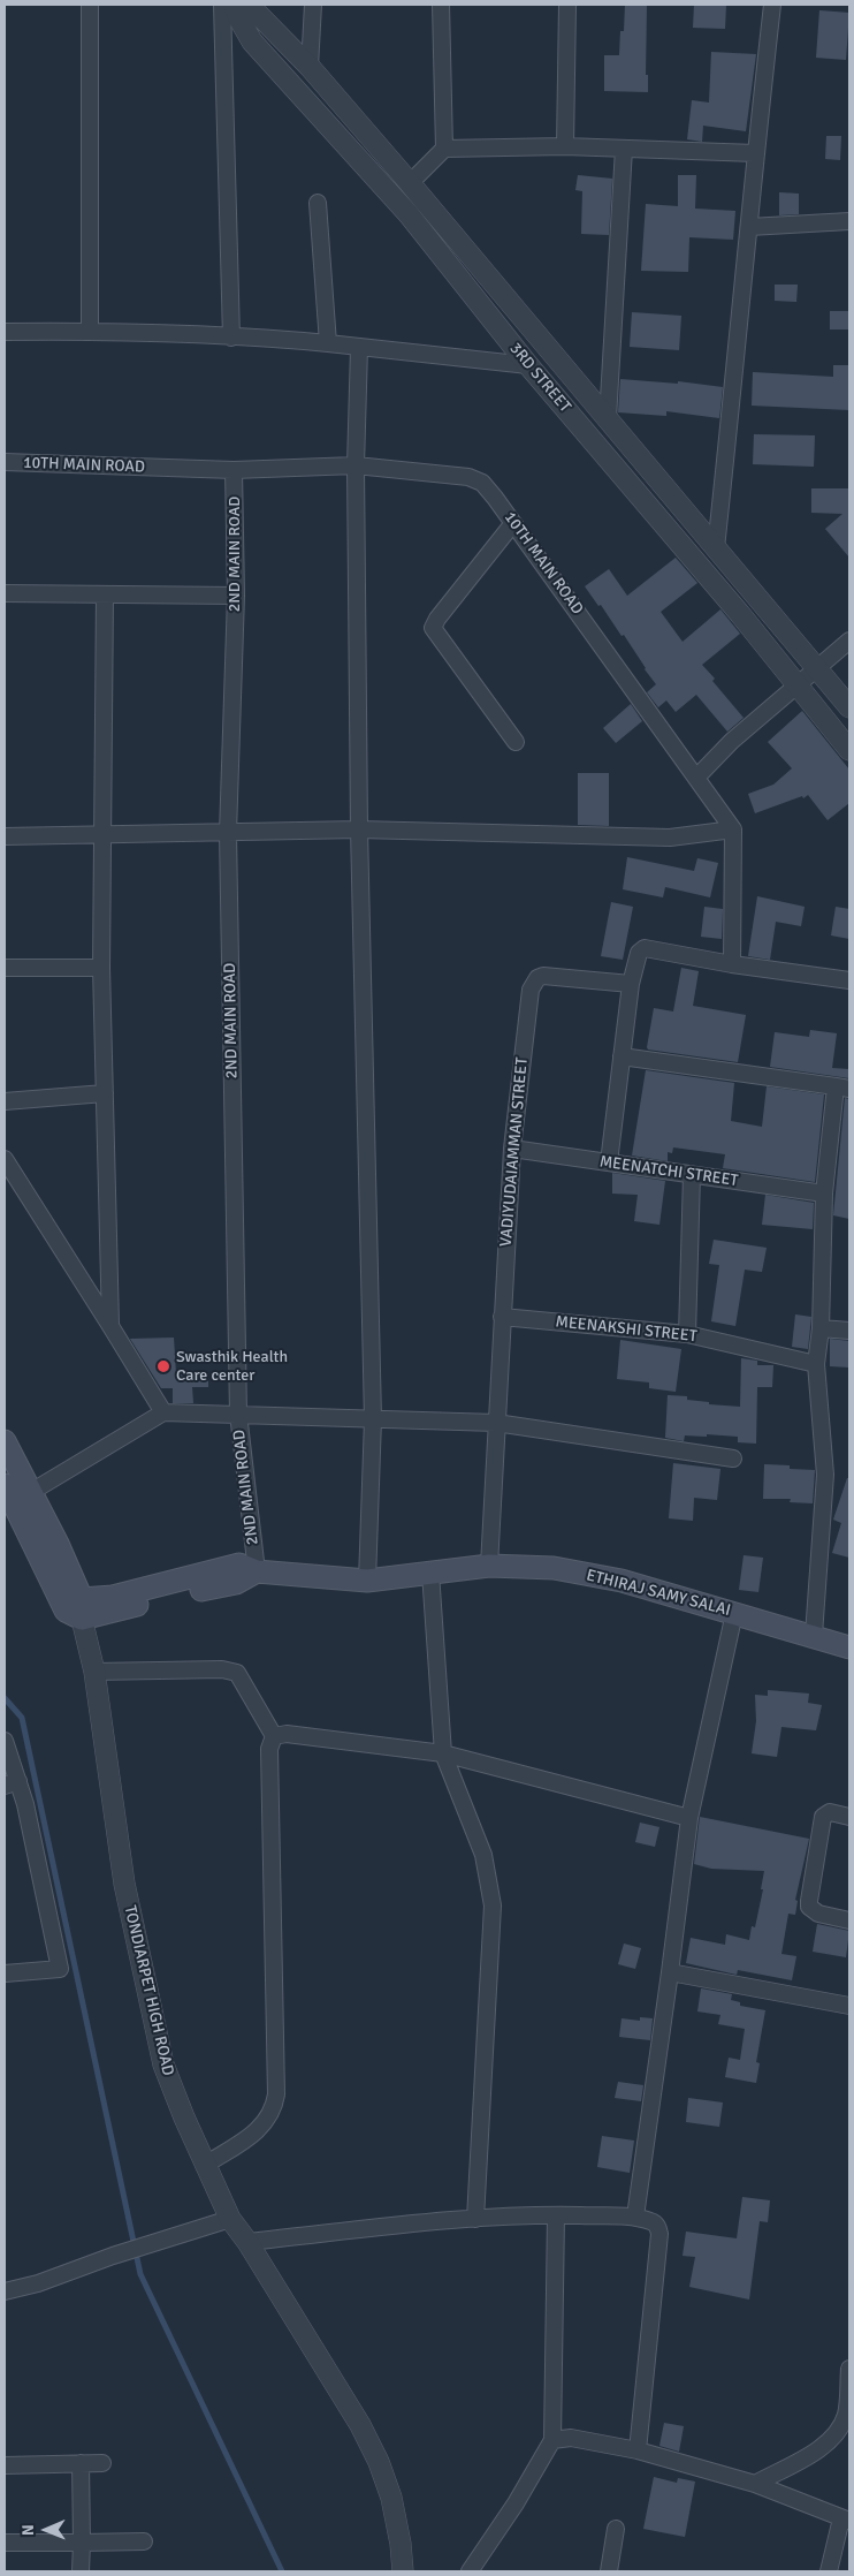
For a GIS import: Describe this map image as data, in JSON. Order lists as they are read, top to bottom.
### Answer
{
  "streets": {
    "main road": ["ETHIRAJ SAMY SALAI", "TONDIARPET HIGH ROAD"],
    "street": [
      "3RD STREET",
      "10TH MAIN ROAD",
      "2ND MAIN ROAD",
      "VADIYUDAIAMMAN STREET",
      "MEENATCHI STREET",
      "MEENAKSHI STREET"
    ]
  },
  "crossings": [
    ["10TH MAIN ROAD", "2ND MAIN ROAD"],
    ["2ND MAIN ROAD", "ETHIRAJ SAMY SALAI"],
    ["VADIYUDAIAMMAN STREET", "MEENATCHI STREET"],
    ["VADIYUDAIAMMAN STREET", "MEENAKSHI STREET"],
    ["VADIYUDAIAMMAN STREET", "ETHIRAJ SAMY SALAI"],
    ["ETHIRAJ SAMY SALAI", "TONDIARPET HIGH ROAD"]
  ],
  "places": ["Swasthik Health Care center"],
  "north": "left"
}
